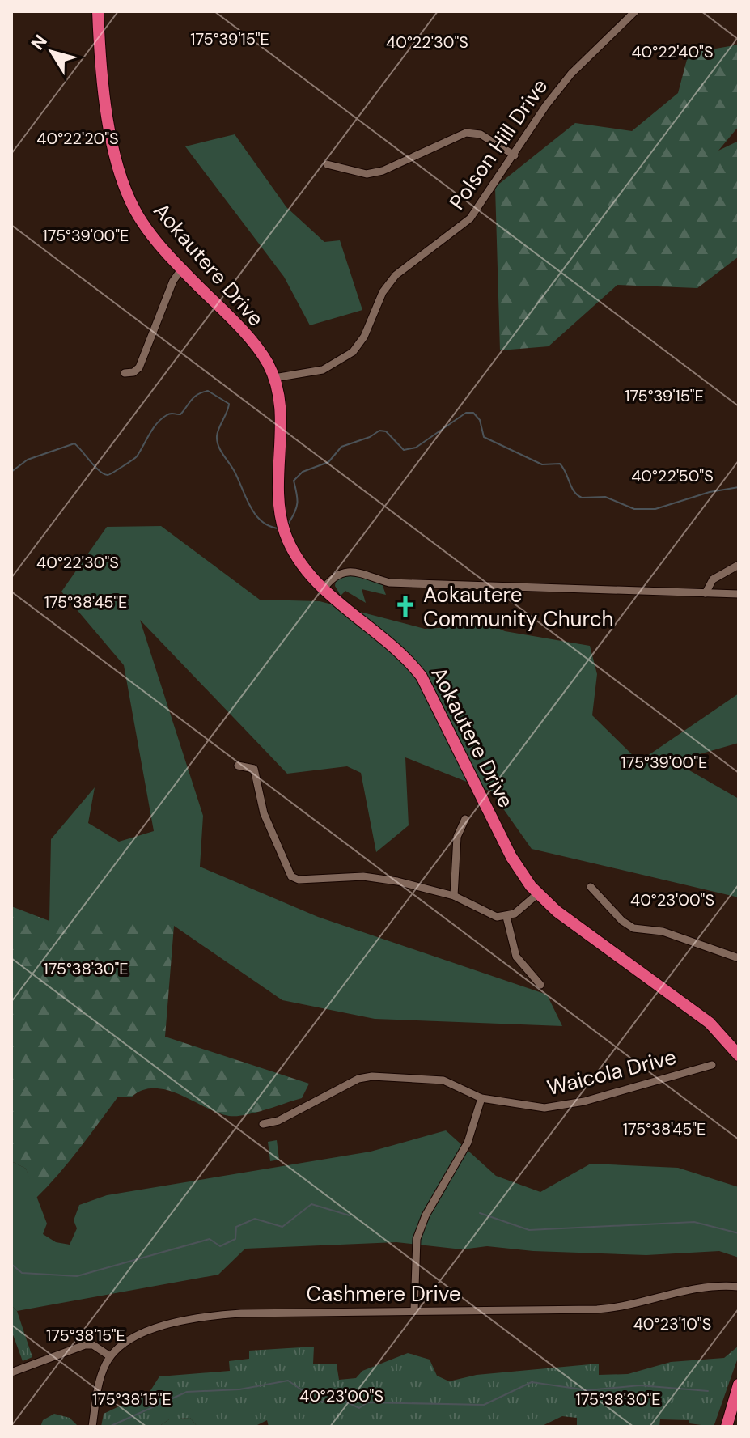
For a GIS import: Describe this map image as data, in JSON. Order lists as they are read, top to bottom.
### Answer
{
  "streets": {
    "highway": ["Aokautere Drive"],
    "street": ["Polson Hill Drive", "Waicola Drive", "Cashmere Drive"]
  },
  "crossings": [
    ["Polson Hill Drive", "Aokautere Drive"]
  ],
  "places": {
    "church": ["Aokautere Community Church"]
  },
  "north": "top left",
  "coordinates": [
    "175°39'15\"E",
    "40°22'30\"S",
    "40°22'40\"S",
    "40°22'20\"S",
    "175°39'00\"E",
    "40°22'50\"S",
    "175°38'45\"E",
    "40°23'00\"S",
    "175°38'30\"E",
    "40°23'10\"S",
    "175°38'15\"E"
  ]
}
